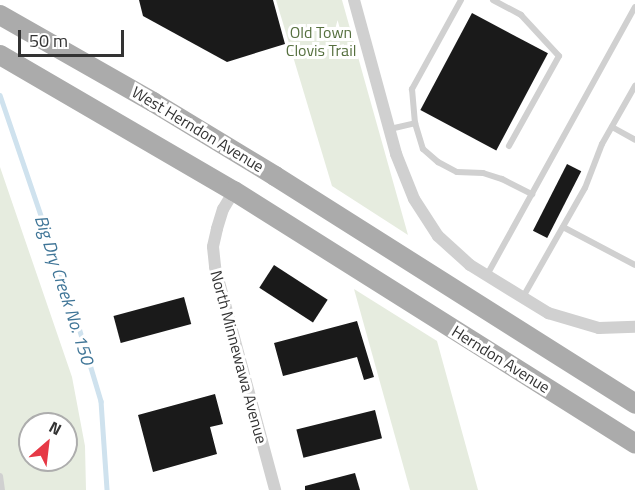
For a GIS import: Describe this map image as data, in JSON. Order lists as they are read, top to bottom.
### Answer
{
  "streets": {
    "main road": ["West Herndon Avenue", "Herndon Avenue"],
    "street": ["North Minnewawa Avenue"]
  },
  "crossings": [
    ["West Herndon Avenue", "North Minnewawa Avenue"],
    ["West Herndon Avenue", "Herndon Avenue"]
  ],
  "water": ["Big Dry Creek No. 150"],
  "parks": ["Old Town Clovis Trail"],
  "scale_bar": "50 m",
  "north": "top right"
}
